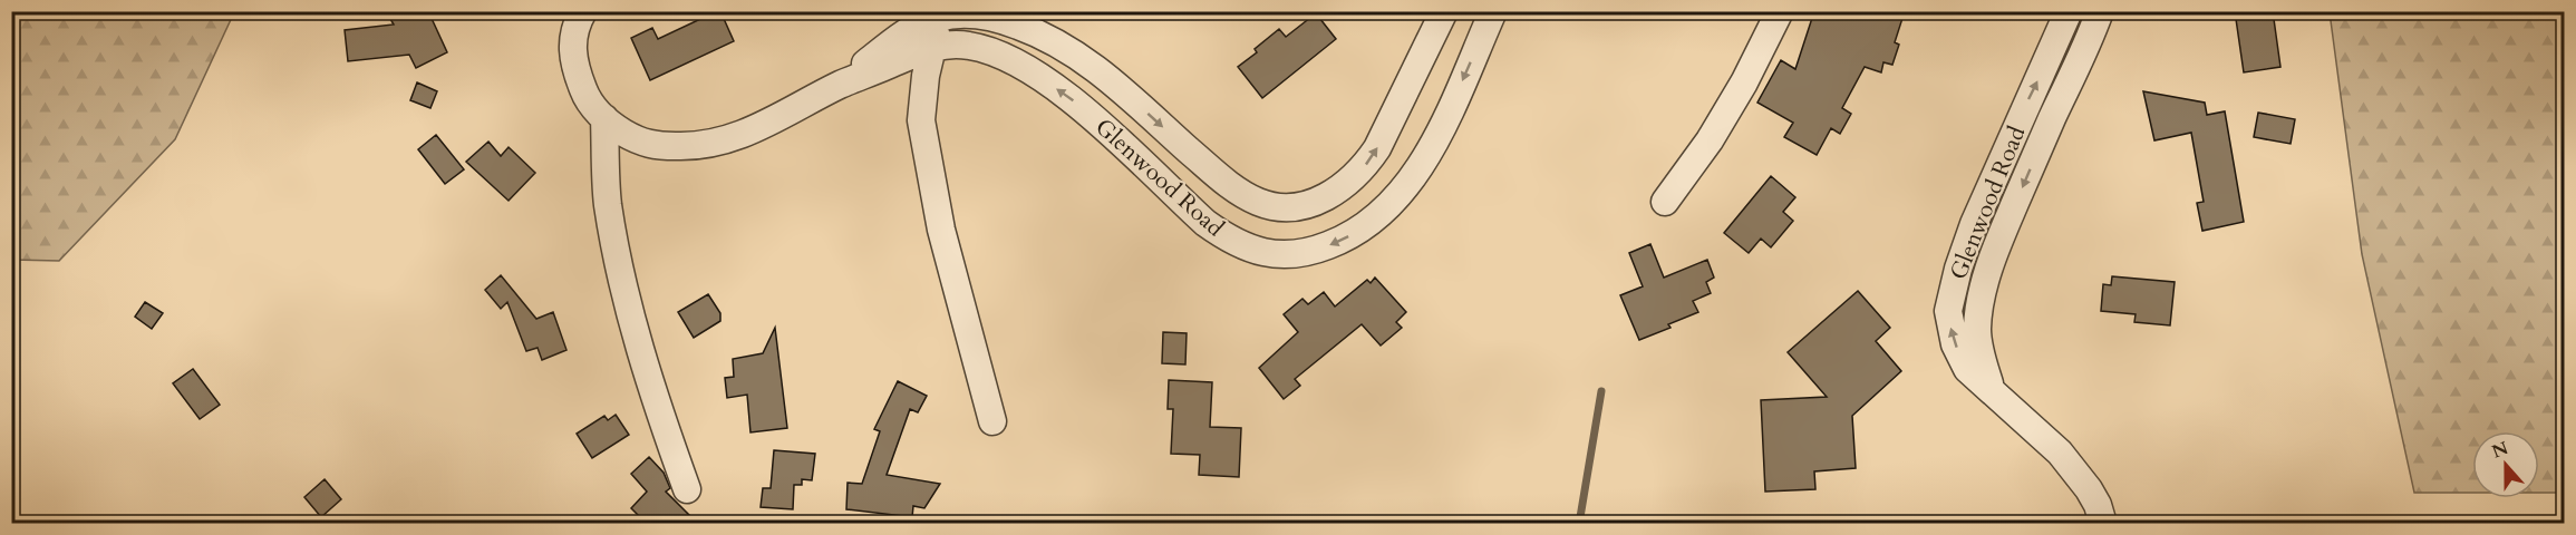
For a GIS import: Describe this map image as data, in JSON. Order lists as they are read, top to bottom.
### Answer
{
  "streets": {
    "street": ["Glenwood Road"]
  },
  "north": "top"
}
